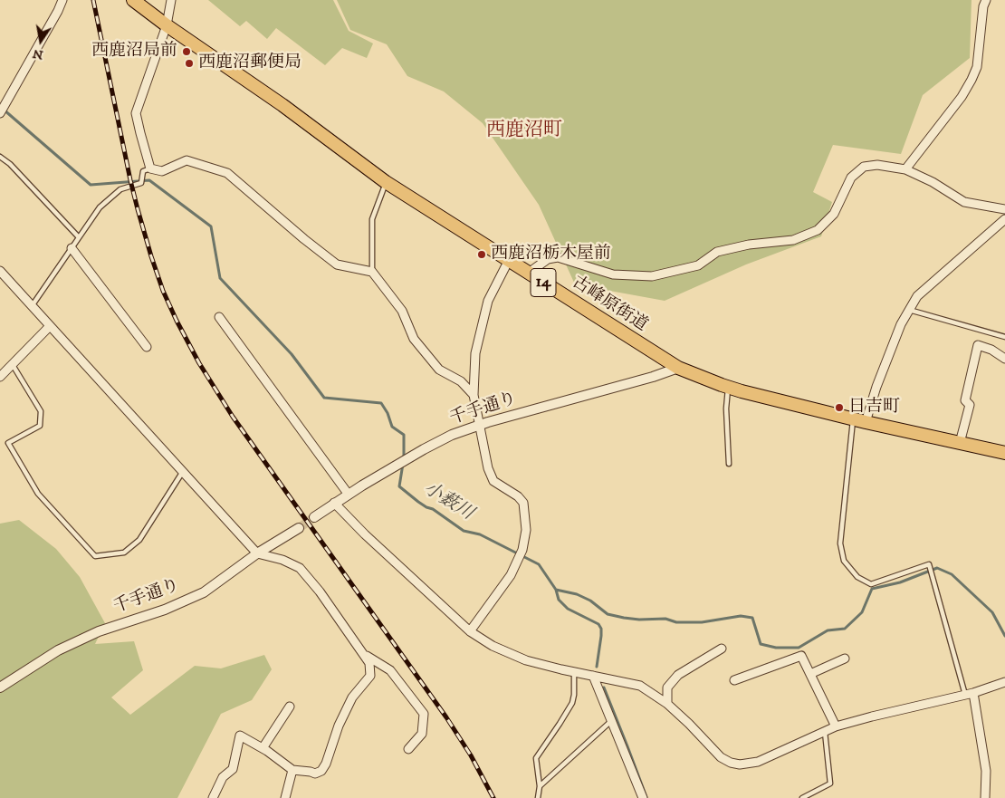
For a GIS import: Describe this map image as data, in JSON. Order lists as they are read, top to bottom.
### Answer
{
  "streets": {
    "main road": ["14", "古峰原街道"],
    "street": ["千手通り"]
  },
  "crossings": [
    ["古峰原街道", "千手通り"]
  ],
  "districts": ["西鹿沼町"],
  "water": ["小薮川"],
  "places": [
    "西鹿沼局前",
    "西鹿沼郵便局",
    "西鹿沼栃木屋前",
    "日吉町"
  ],
  "north": "bottom"
}
